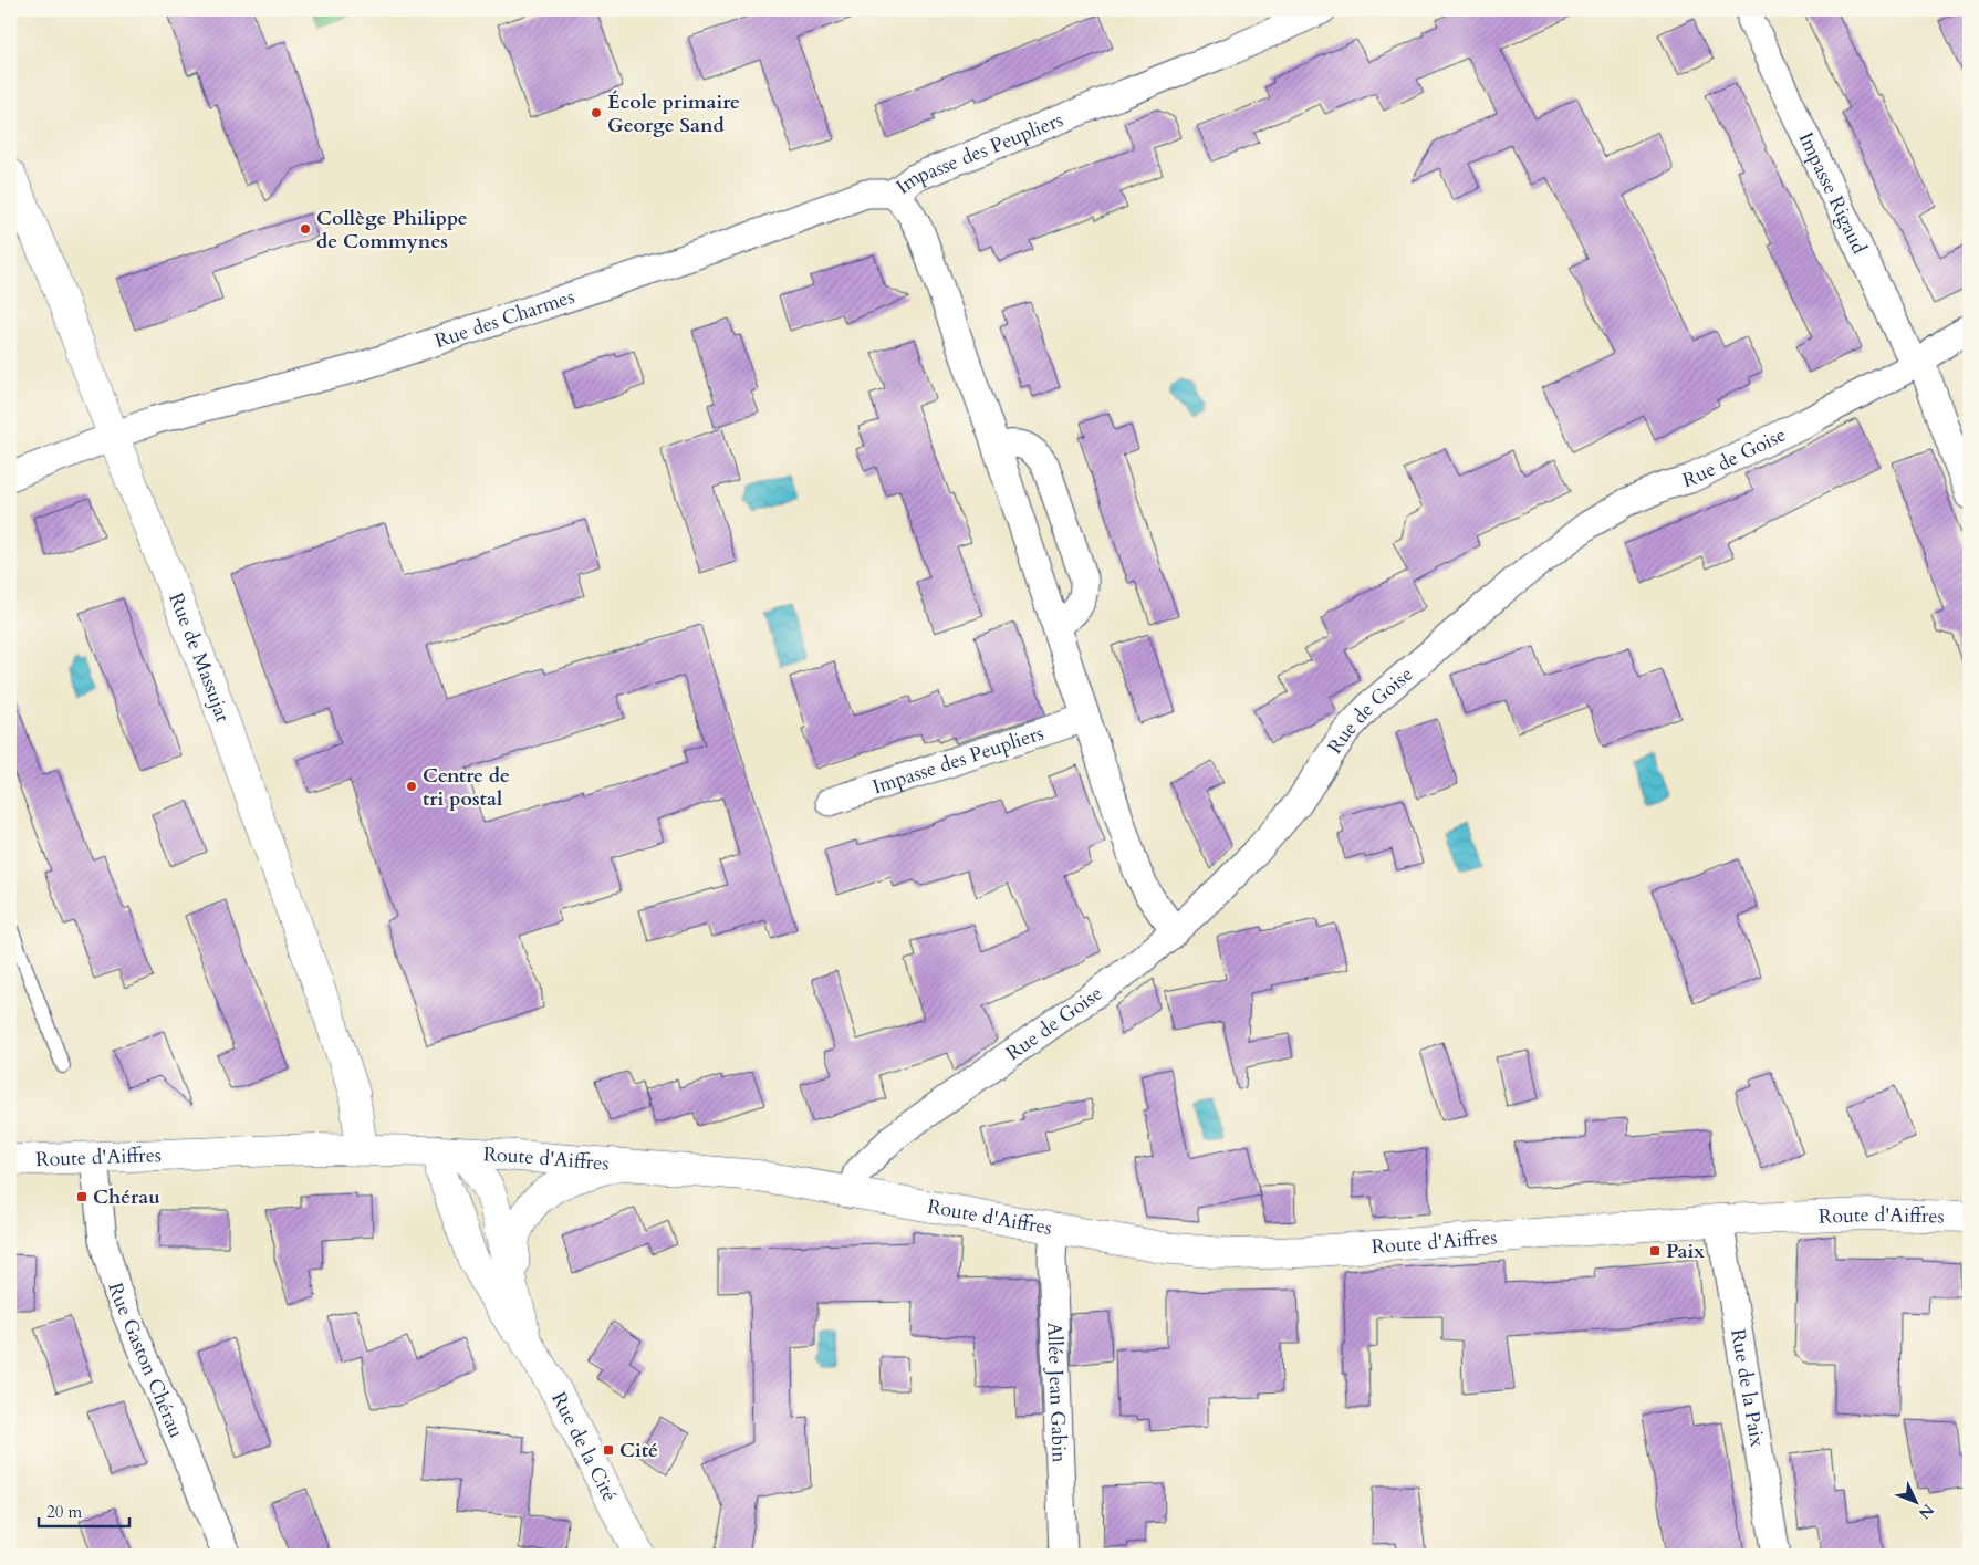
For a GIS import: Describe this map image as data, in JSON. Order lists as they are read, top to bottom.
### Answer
{
  "streets": {
    "main road": ["Rue de Massujat", "Route d'Aiffres", "Rue de la Cité"],
    "street": [
      "Impasse des Peupliers",
      "Impasse Rigaud",
      "Rue des Charmes",
      "Rue de Goise",
      "Rue Gaston Chérau",
      "Rue de la Paix",
      "Allée Jean Gabin"
    ]
  },
  "crossings": [
    ["Impasse des Peupliers", "Rue des Charmes"],
    ["Impasse des Peupliers", "Rue de Goise"],
    ["Impasse Rigaud", "Rue de Goise"],
    ["Rue des Charmes", "Rue de Massujat"],
    ["Rue de Goise", "Route d'Aiffres"],
    ["Rue de Massujat", "Route d'Aiffres"],
    ["Route d'Aiffres", "Rue Gaston Chérau"],
    ["Route d'Aiffres", "Rue de la Paix"],
    ["Route d'Aiffres", "Allée Jean Gabin"],
    ["Route d'Aiffres", "Rue de la Cité"]
  ],
  "places": {
    "other": ["École primaire George Sand", "Collège Philippe de Commynes", "Centre de tri postal"],
    "transit": ["Chérau", "Paix", "Cité"]
  },
  "scale_bar": "20 m",
  "north": "bottom right"
}
